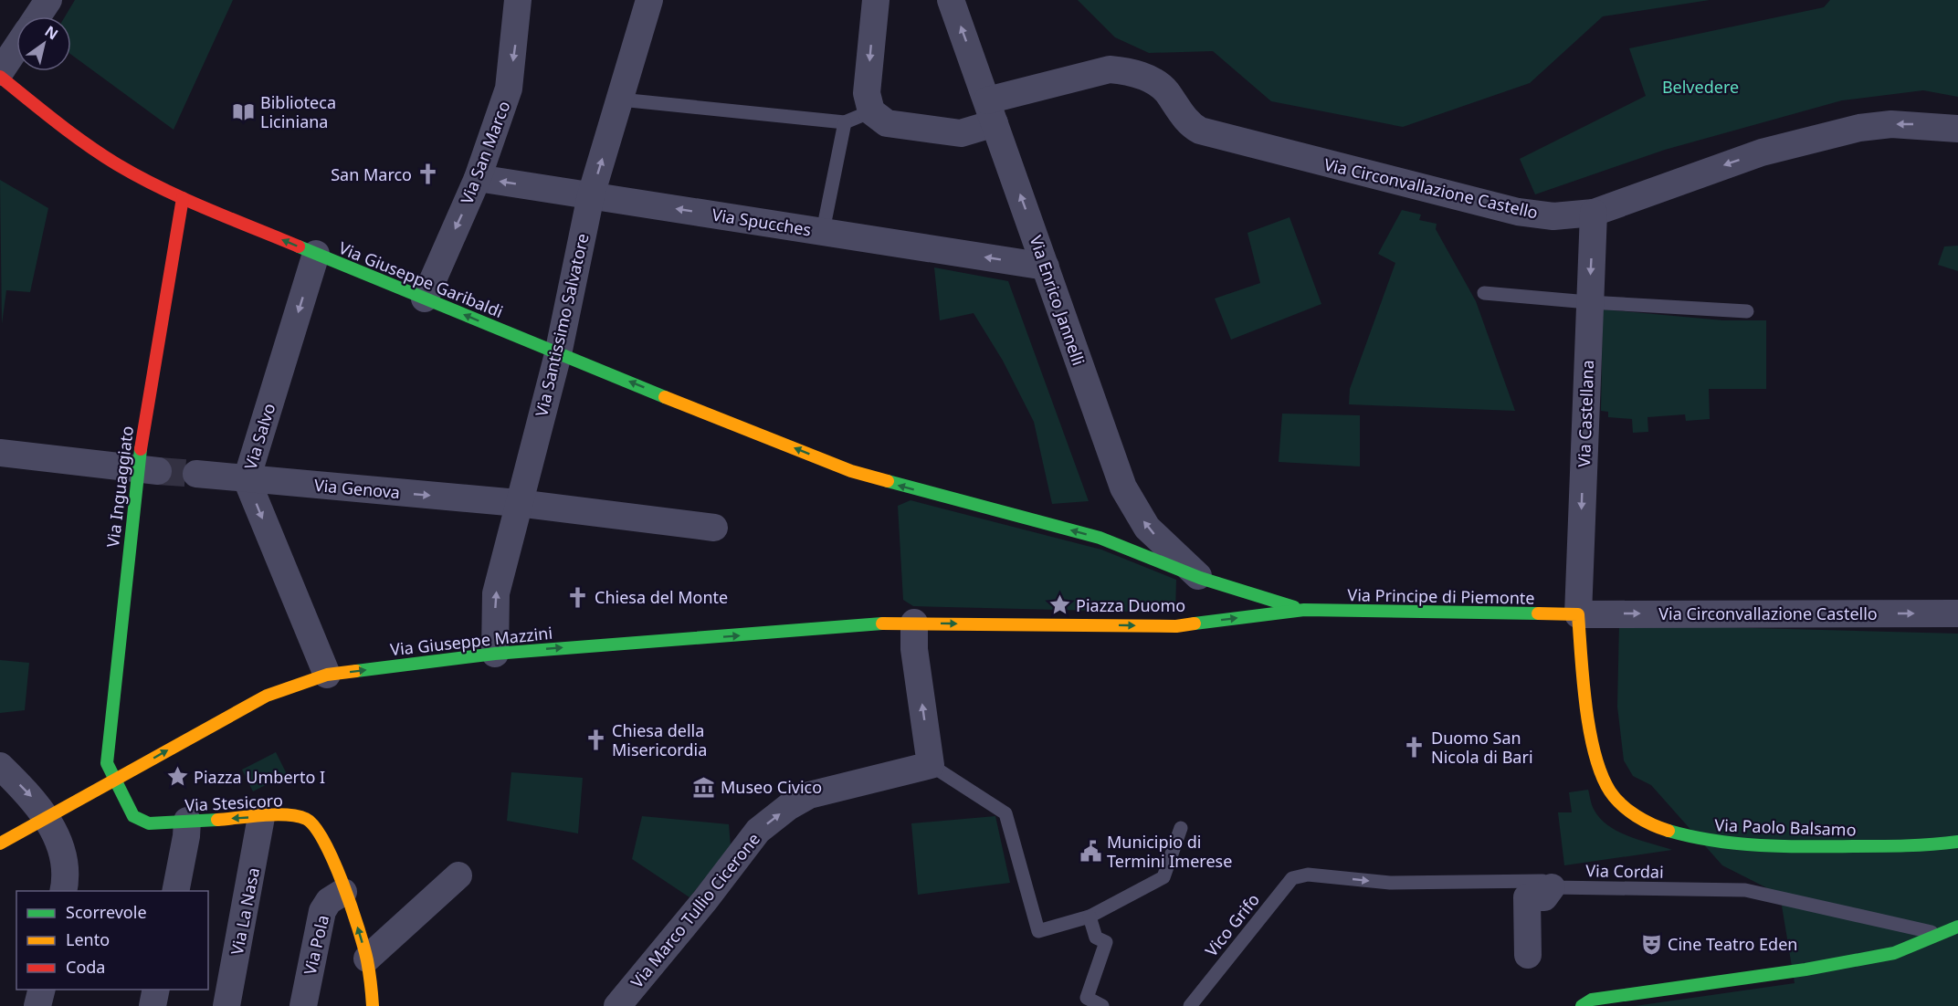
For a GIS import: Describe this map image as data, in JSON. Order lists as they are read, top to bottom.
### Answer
{
  "streets": {
    "street": [
      "Via San Marco",
      "Via Circonvallazione Castello",
      "Via Spucches",
      "Via Giuseppe Garibaldi",
      "Via Enrico Jannelli",
      "Via Santissimo Salvatore",
      "Via Castellana",
      "Via Salvo",
      "Via Inguaggiato",
      "Via Genova",
      "Via Principe di Piemonte",
      "Via Giuseppe Mazzini",
      "Via Stesicoro",
      "Via Paolo Balsamo",
      "Via Marco Tullio Cicerone",
      "Via La Nasa",
      "Via Pola"
    ],
    "lane": ["Via Cordai", "Vico Grifo"]
  },
  "crossings": [
    ["Via San Marco", "Via Spucches"],
    ["Via San Marco", "Via Giuseppe Garibaldi"],
    ["Via Circonvallazione Castello", "Via Enrico Jannelli"],
    ["Via Circonvallazione Castello", "Via Castellana"],
    ["Via Circonvallazione Castello", "Via Principe di Piemonte"],
    ["Via Circonvallazione Castello", "Via Paolo Balsamo"],
    ["Via Spucches", "Via Enrico Jannelli"],
    ["Via Spucches", "Via Santissimo Salvatore"],
    ["Via Giuseppe Garibaldi", "Via Enrico Jannelli"],
    ["Via Giuseppe Garibaldi", "Via Santissimo Salvatore"],
    ["Via Giuseppe Garibaldi", "Via Salvo"],
    ["Via Giuseppe Garibaldi", "Via Inguaggiato"],
    ["Via Giuseppe Garibaldi", "Via Principe di Piemonte"],
    ["Via Giuseppe Garibaldi", "Via Giuseppe Mazzini"],
    ["Via Santissimo Salvatore", "Via Genova"],
    ["Via Santissimo Salvatore", "Via Giuseppe Mazzini"],
    ["Via Castellana", "Via Principe di Piemonte"],
    ["Via Castellana", "Via Paolo Balsamo"],
    ["Via Salvo", "Via Genova"],
    ["Via Salvo", "Via Giuseppe Mazzini"],
    ["Via Inguaggiato", "Via Giuseppe Mazzini"],
    ["Via Inguaggiato", "Via Stesicoro"],
    ["Via Principe di Piemonte", "Via Giuseppe Mazzini"],
    ["Via Principe di Piemonte", "Via Paolo Balsamo"],
    ["Via Giuseppe Mazzini", "Via Stesicoro"],
    ["Via Stesicoro", "Via La Nasa"],
    ["Via Stesicoro", "Via Pola"],
    ["Via Cordai", "Vico Grifo"]
  ],
  "one_way": [
    "Via San Marco",
    "Via Spucches",
    "Via Giuseppe Garibaldi",
    "Via Enrico Jannelli",
    "Via Santissimo Salvatore",
    "Via Castellana",
    "Via Salvo",
    "Via Genova",
    "Via Giuseppe Mazzini",
    "Via Cordai",
    "Via Marco Tullio Cicerone"
  ],
  "parks": ["Belvedere"],
  "places": {
    "library": ["Biblioteca Liciniana"],
    "church": [
      "San Marco",
      "Chiesa del Monte",
      "Chiesa della Misericordia",
      "Duomo San Nicola di Bari"
    ],
    "place": ["Piazza Duomo", "Piazza Umberto I"],
    "museum": ["Museo Civico"],
    "public building": ["Municipio di Termini Imerese"],
    "theatre": ["Cine Teatro Eden"]
  },
  "legend": ["Scorrevole", "Lento", "Coda"],
  "north": "top right"
}
